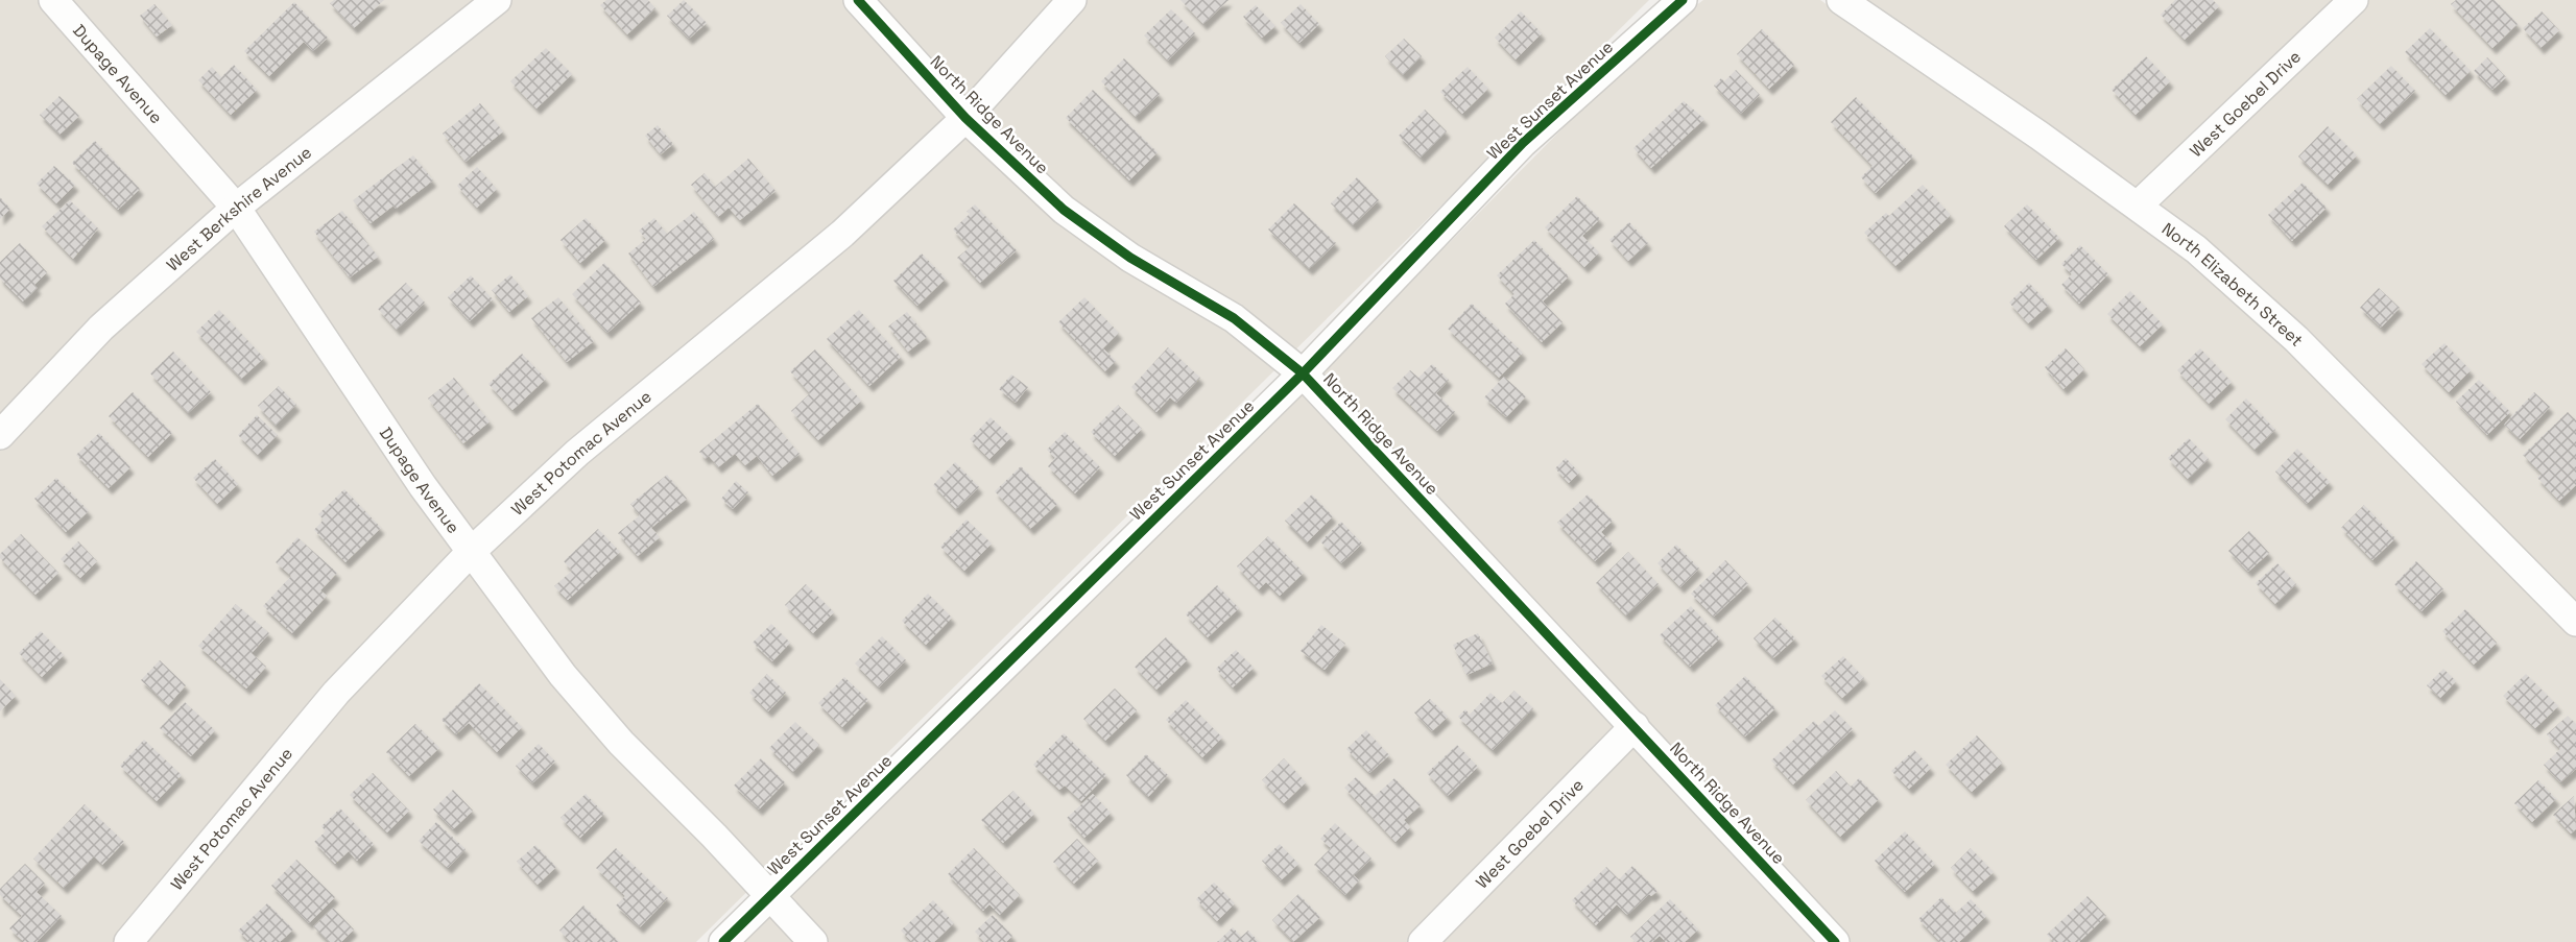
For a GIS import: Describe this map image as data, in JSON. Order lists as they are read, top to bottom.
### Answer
{
  "streets": {
    "street": [
      "Dupage Avenue",
      "West Sunset Avenue",
      "West Goebel Drive",
      "North Ridge Avenue",
      "West Berkshire Avenue",
      "North Elizabeth Street",
      "West Potomac Avenue"
    ]
  },
  "crossings": [
    ["Dupage Avenue", "West Sunset Avenue"],
    ["Dupage Avenue", "West Berkshire Avenue"],
    ["Dupage Avenue", "West Potomac Avenue"],
    ["West Sunset Avenue", "North Ridge Avenue"],
    ["West Goebel Drive", "North Ridge Avenue"],
    ["West Goebel Drive", "North Elizabeth Street"],
    ["North Ridge Avenue", "West Potomac Avenue"]
  ]
}
